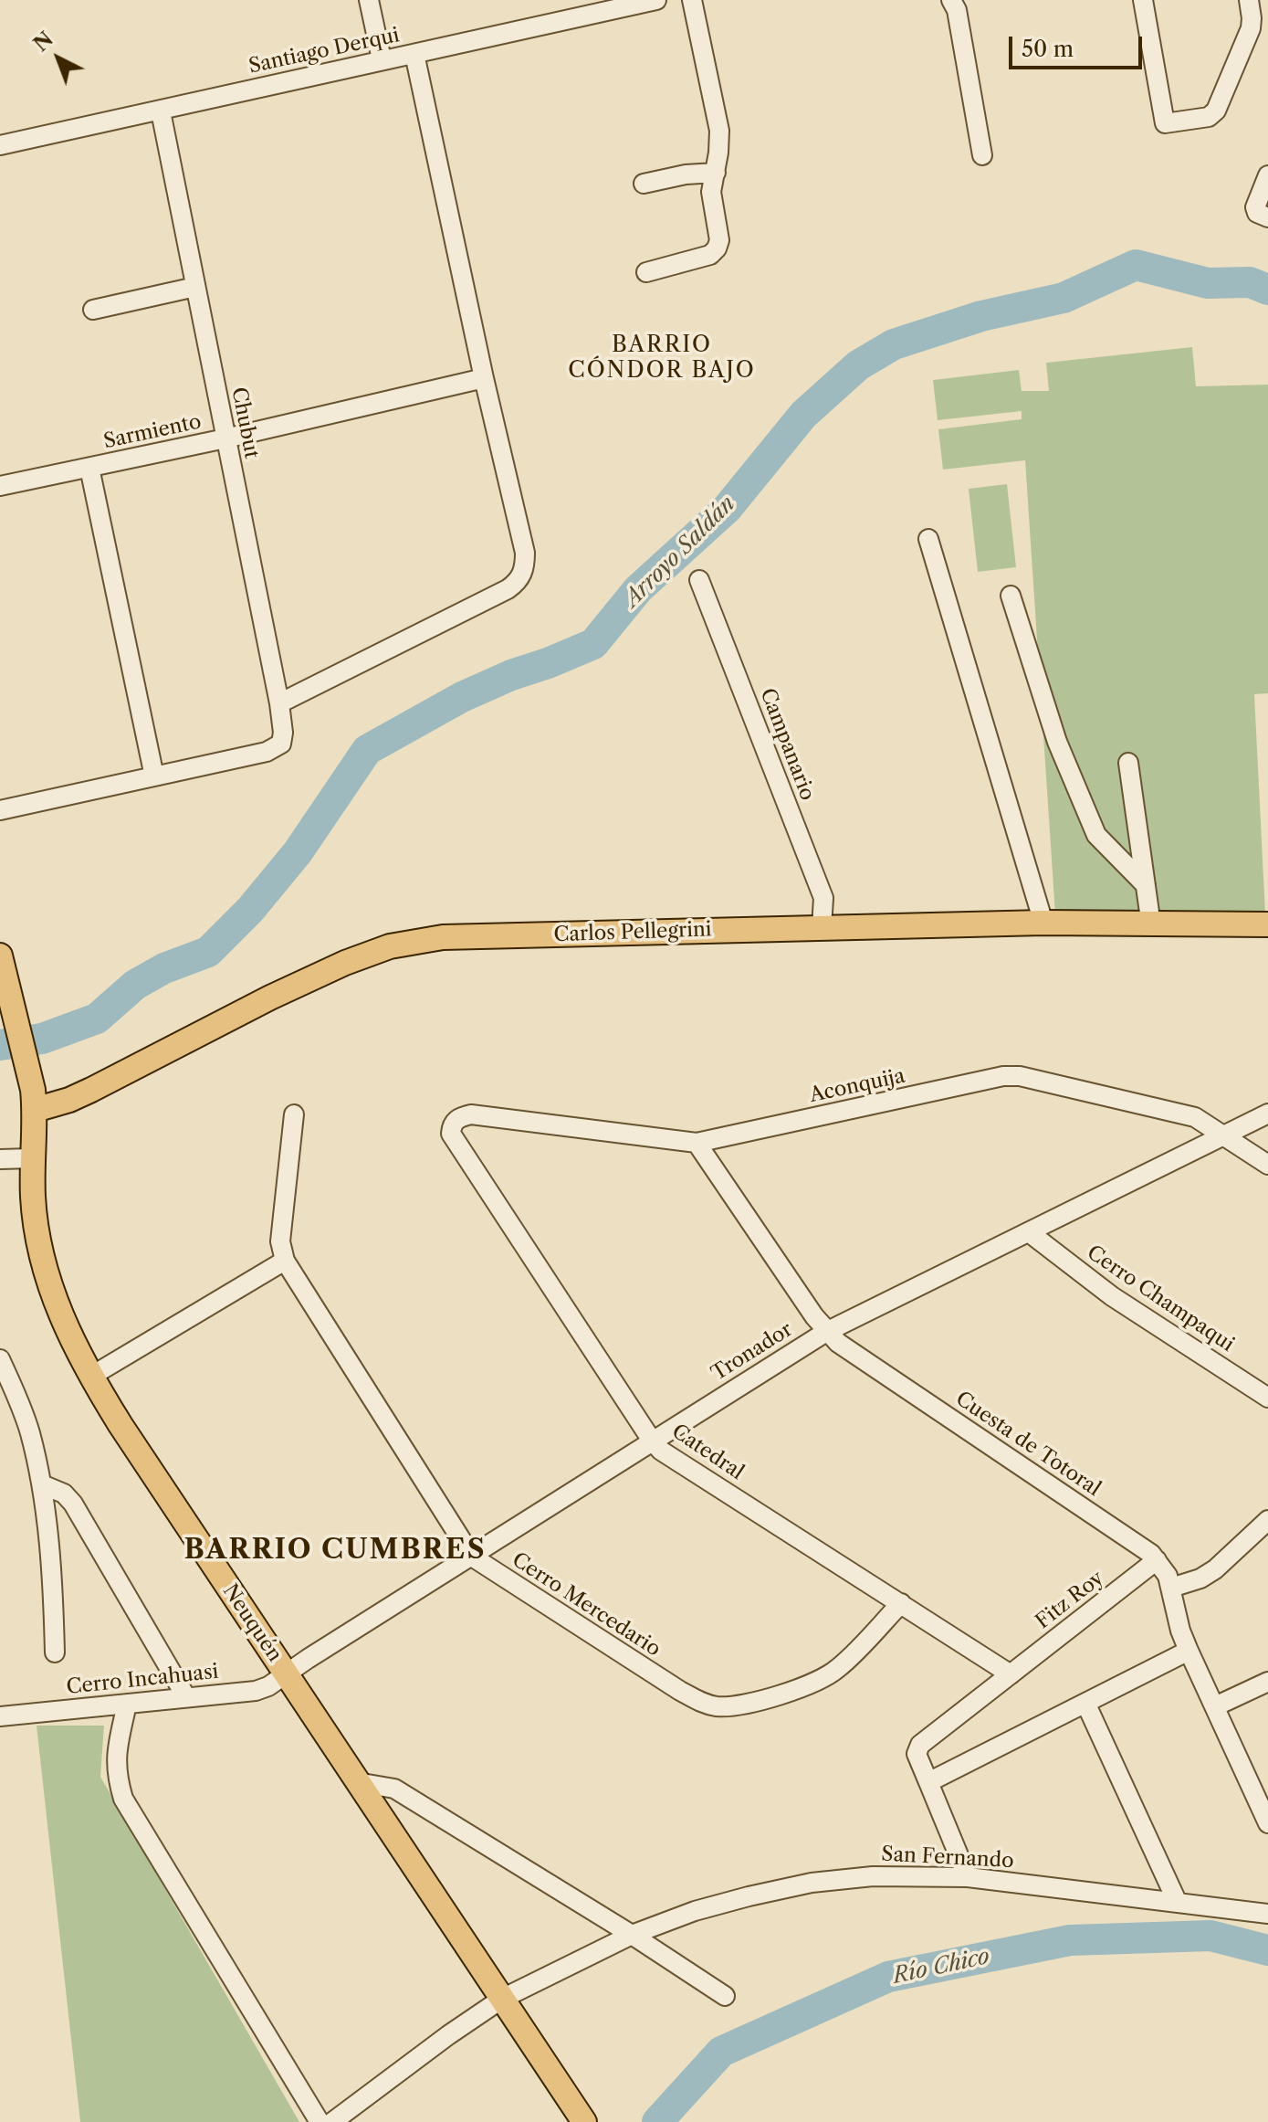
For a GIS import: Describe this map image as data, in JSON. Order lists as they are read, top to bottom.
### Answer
{
  "streets": {
    "main road": ["Carlos Pellegrini", "Neuquén"],
    "street": [
      "Santiago Derqui",
      "Chubut",
      "Sarmiento",
      "Campanario",
      "Aconquija",
      "Cerro Champaqui",
      "Tronador",
      "Cuesta de Totoral",
      "Catedral",
      "Fitz Roy",
      "Cerro Mercedario",
      "Cerro Incahuasi",
      "San Fernando"
    ]
  },
  "crossings": [
    ["Santiago Derqui", "Chubut"],
    ["Chubut", "Sarmiento"],
    ["Campanario", "Carlos Pellegrini"],
    ["Carlos Pellegrini", "Neuquén"],
    ["Aconquija", "Tronador"],
    ["Aconquija", "Cuesta de Totoral"],
    ["Aconquija", "Catedral"],
    ["Cerro Champaqui", "Tronador"],
    ["Tronador", "Cuesta de Totoral"],
    ["Tronador", "Catedral"],
    ["Tronador", "Cerro Mercedario"],
    ["Tronador", "Neuquén"],
    ["Tronador", "Cerro Incahuasi"],
    ["Cuesta de Totoral", "Fitz Roy"],
    ["Catedral", "Fitz Roy"],
    ["Catedral", "Cerro Mercedario"],
    ["Fitz Roy", "San Fernando"],
    ["Neuquén", "Cerro Incahuasi"],
    ["Neuquén", "San Fernando"]
  ],
  "districts": ["BARRIO CÓNDOR BAJO", "BARRIO CUMBRES"],
  "water": ["Arroyo Saldán", "Río Chico"],
  "scale_bar": "50 m",
  "north": "top left"
}
